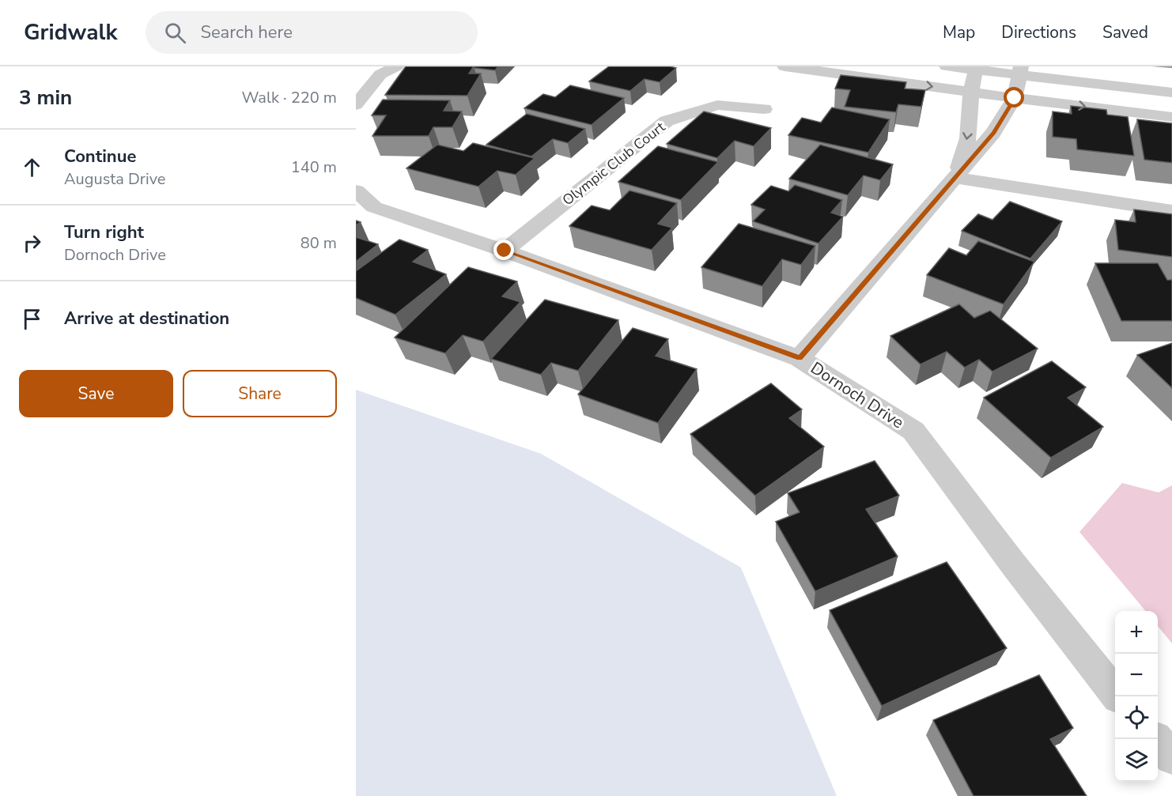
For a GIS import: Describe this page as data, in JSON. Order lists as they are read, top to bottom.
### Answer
{
  "streets": {
    "street": ["Olympic Club Court", "Dornoch Drive"]
  },
  "crossings": [
    ["Olympic Club Court", "Dornoch Drive"]
  ],
  "page": {
    "header": "Gridwalk",
    "search": "Search here",
    "nav": ["Map", "Directions", "Saved"],
    "heading": ["3 min", "Walk · 220 m"],
    "list": [
      ["Continue", "Augusta Drive", "140 m"],
      ["Turn right", "Dornoch Drive", "80 m"],
      "Arrive at destination"
    ],
    "buttons": ["Save", "Share"],
    "map_buttons": ["+", "−"]
  }
}
